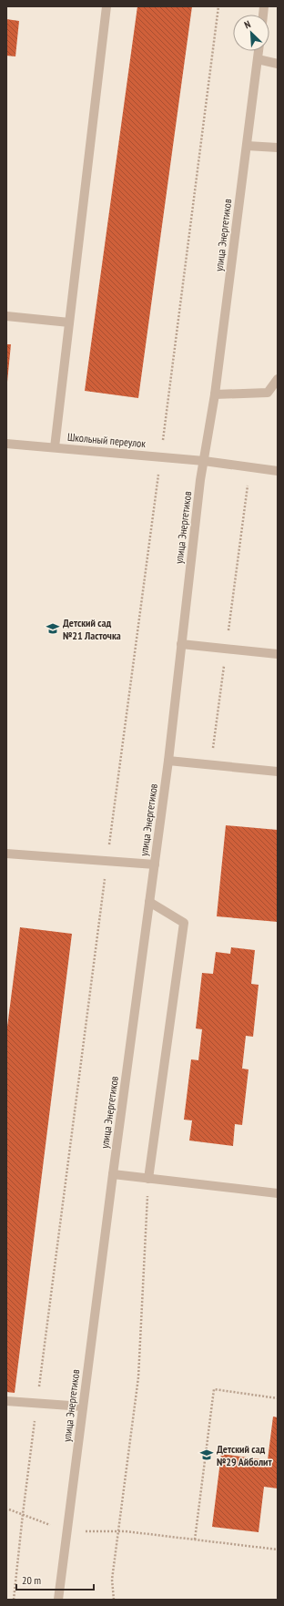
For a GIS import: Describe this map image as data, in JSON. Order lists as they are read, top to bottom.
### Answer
{
  "streets": {
    "street": ["улица Энергетиков", "Школьный переулок"]
  },
  "crossings": [
    ["улица Энергетиков", "Школьный переулок"]
  ],
  "places": {
    "school or university": ["Детский сад №21 Ласточка", "Детский сад №29 Айболит"]
  },
  "scale_bar": "20 m",
  "north": "top left"
}
